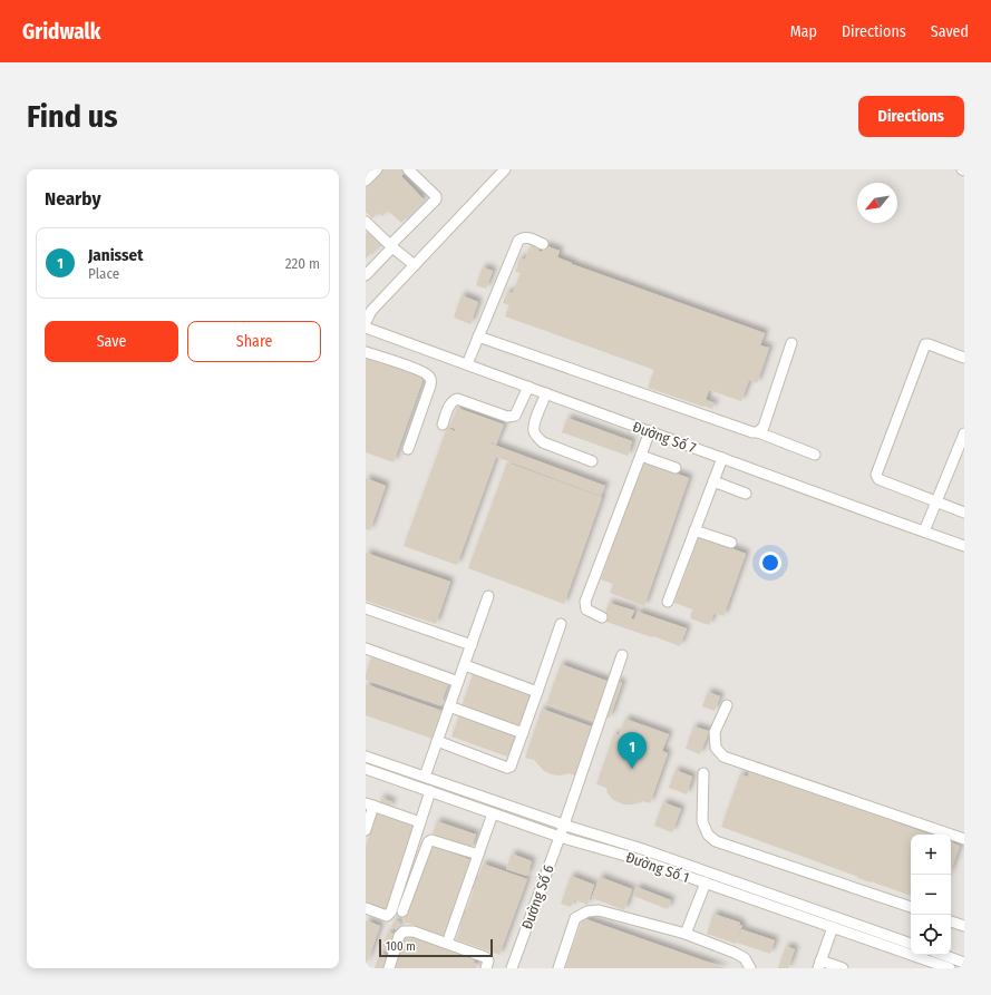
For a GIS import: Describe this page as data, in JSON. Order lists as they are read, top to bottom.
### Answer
{
  "streets": {
    "street": ["Đường Số 7", "Đường Số 1", "Đường Số 6"]
  },
  "crossings": [
    ["Đường Số 1", "Đường Số 6"]
  ],
  "scale_bar": "100 m",
  "north": "bottom left",
  "page": {
    "header": "Gridwalk",
    "nav": ["Map", "Directions", "Saved"],
    "buttons": [
      "Directions",
      ["Save", "Share"]
    ],
    "title": "Find us",
    "heading": "Nearby",
    "list": [
      {
        "mark": "1",
        "name": "Janisset",
        "note": "Place",
        "value": "220 m"
      }
    ],
    "pins": "1",
    "map_buttons": ["+", "−"],
    "scale": "100 m"
  }
}
